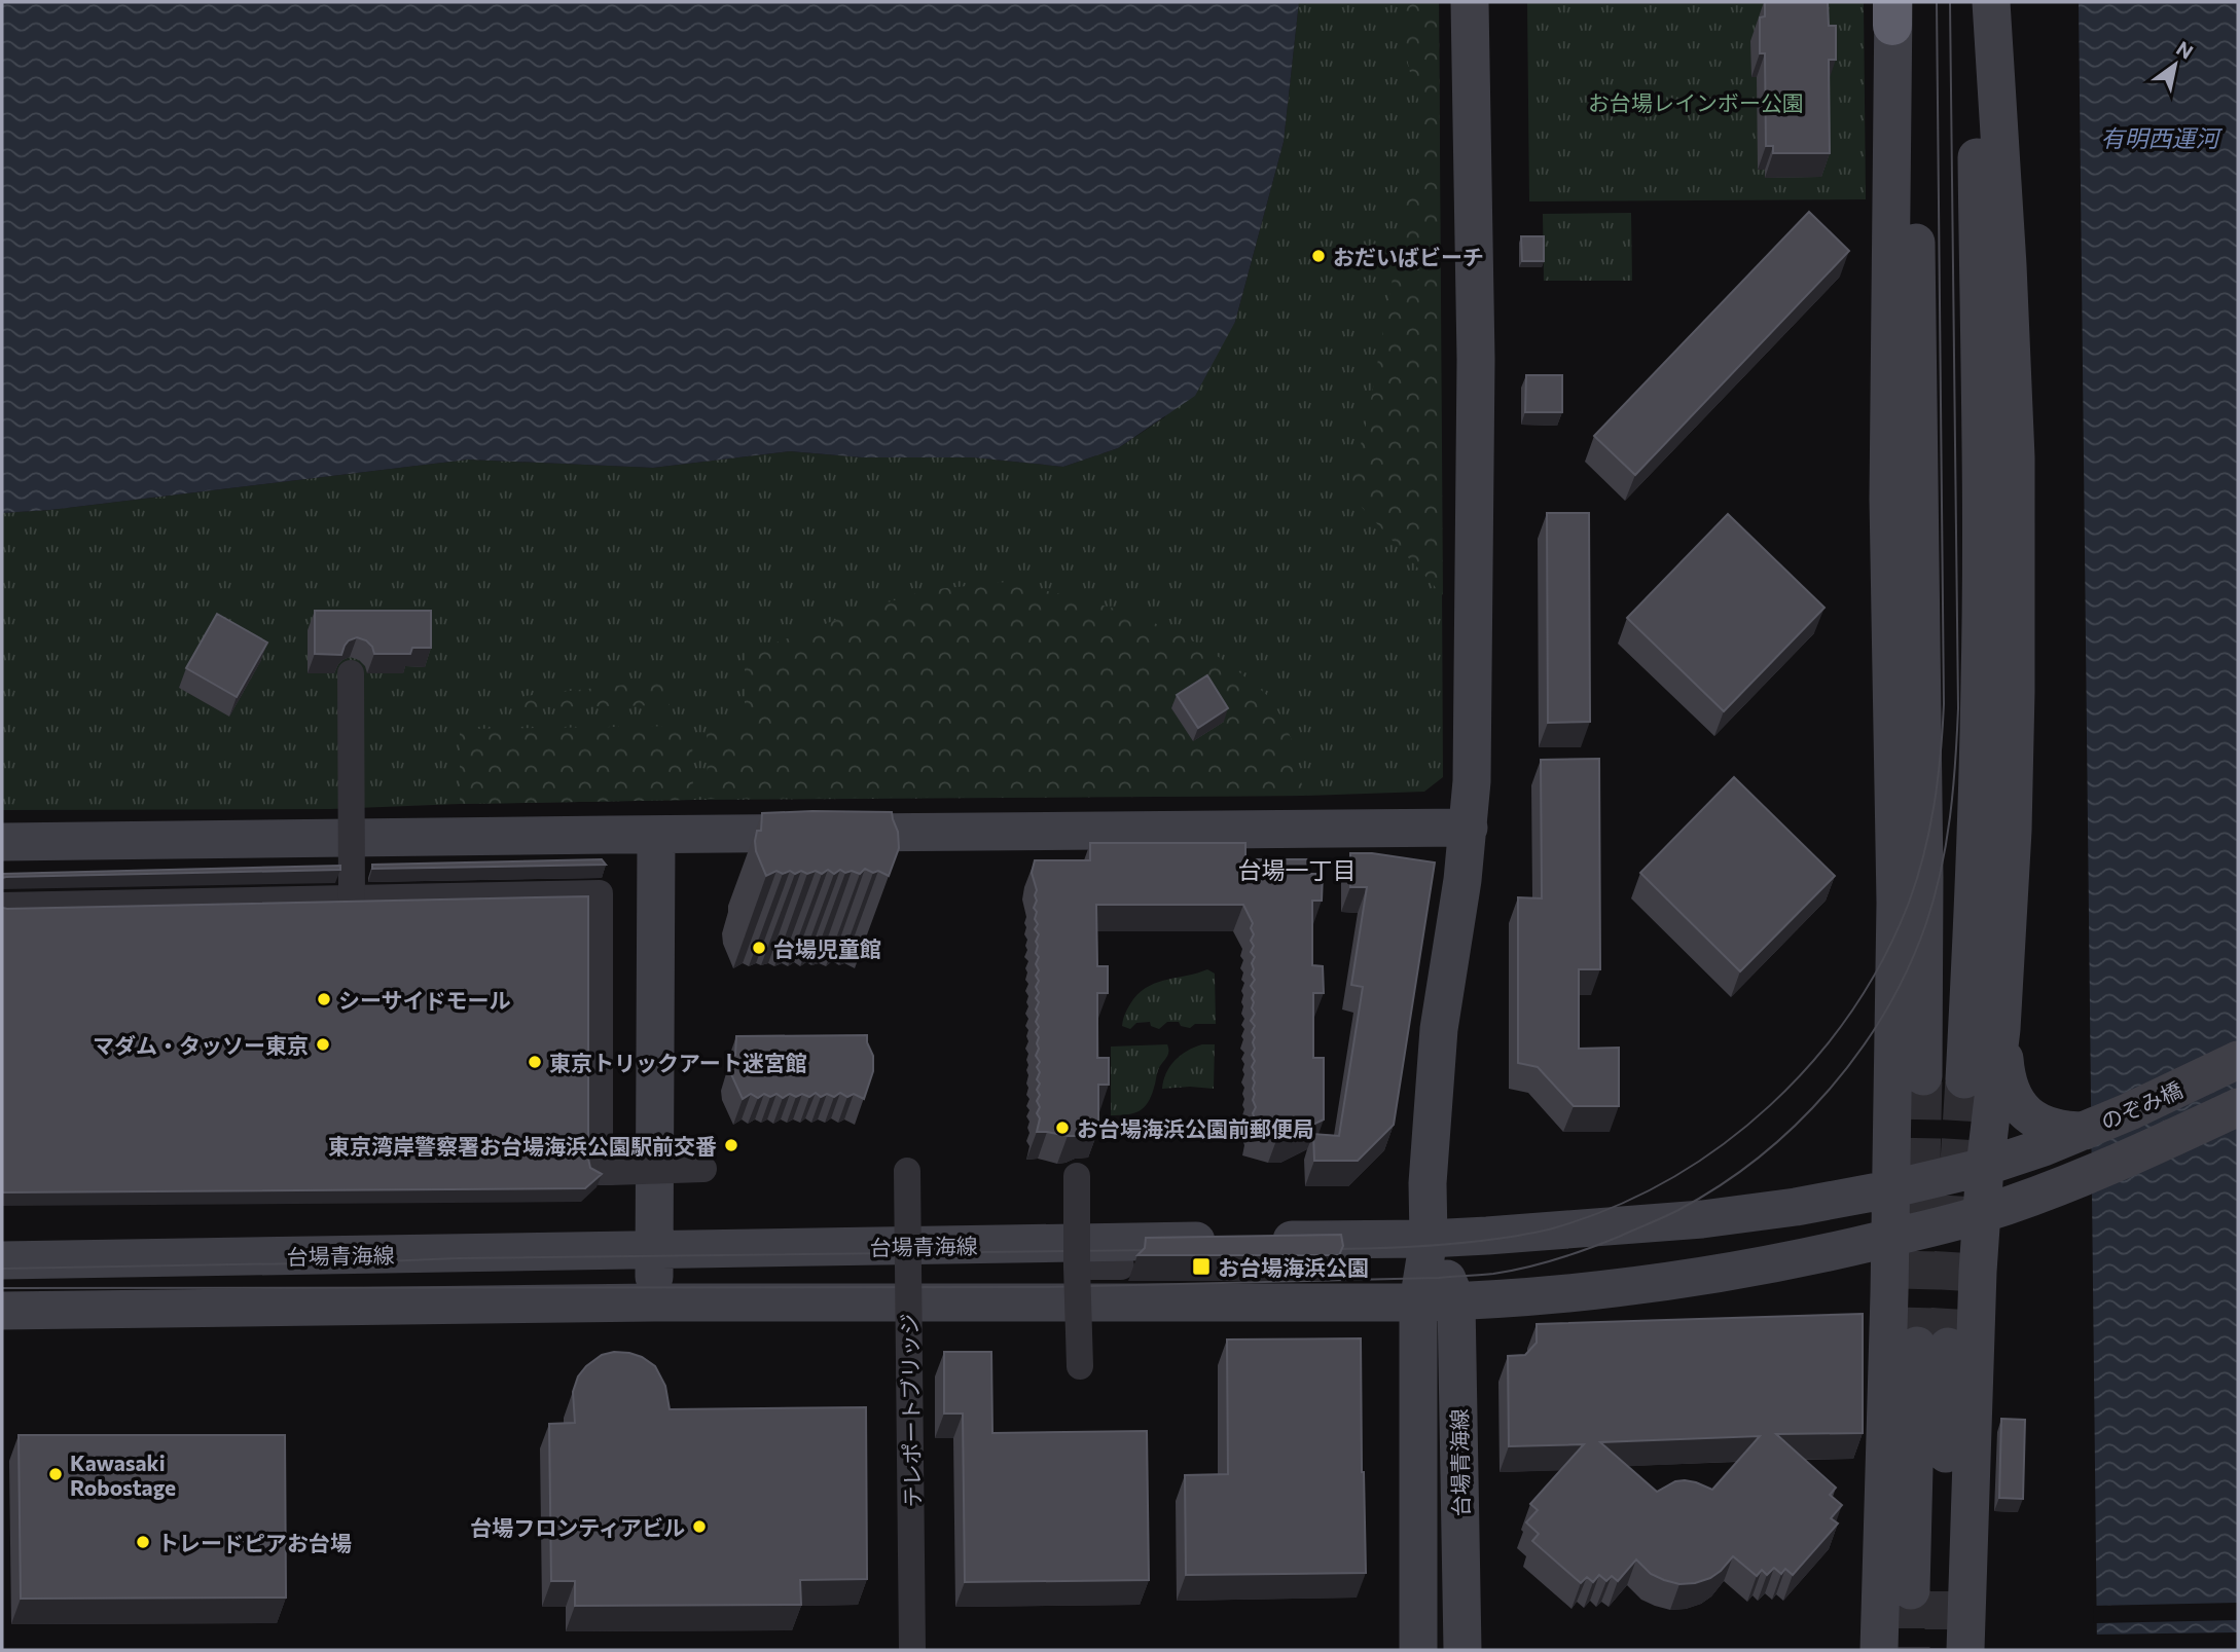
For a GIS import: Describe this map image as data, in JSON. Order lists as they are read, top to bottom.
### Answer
{
  "streets": {
    "street": ["のぞみ橋", "台場青海線", "テレポートブリッジ"]
  },
  "crossings": [
    ["のぞみ橋", "台場青海線"]
  ],
  "districts": ["台場一丁目"],
  "water": ["有明西運河"],
  "parks": ["お台場レインボー公園"],
  "places": {
    "other": [
      "おだいばビーチ",
      "台場児童館",
      "シーサイドモール",
      "マダム・タッソー東京",
      "東京トリックアート迷宮館",
      "お台場海浜公園前郵便局",
      "東京湾岸警察署お台場海浜公園駅前交番",
      "Kawasaki Robostage",
      "台場フロンティアビル",
      "トレードピアお台場"
    ],
    "transit": ["お台場海浜公園"]
  },
  "north": "top right"
}
